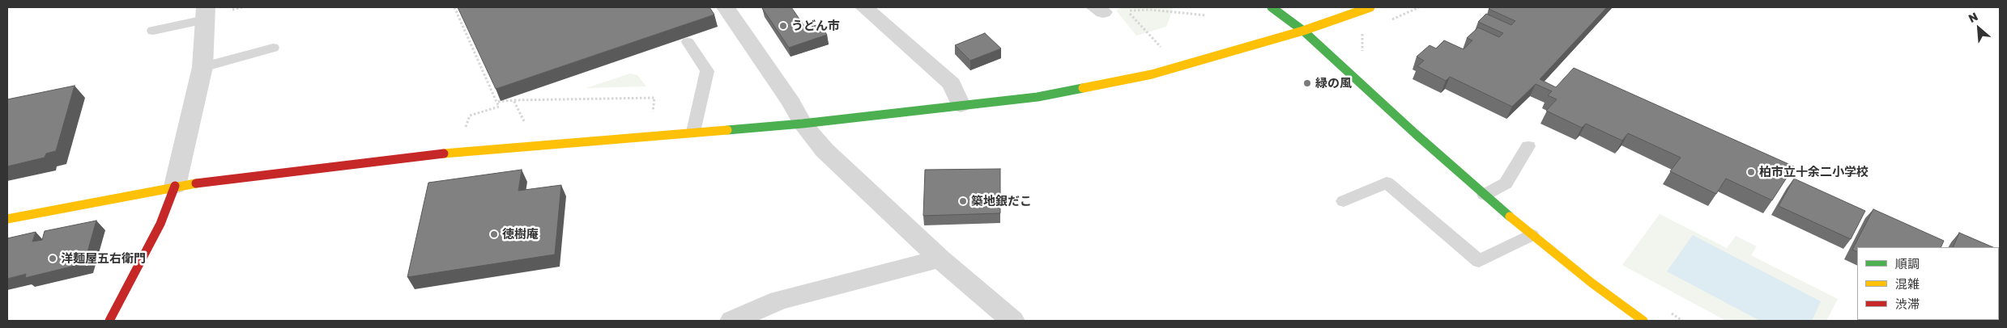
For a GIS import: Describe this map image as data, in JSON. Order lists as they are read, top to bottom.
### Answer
{
  "places": [
    "うどん市",
    "緑の風",
    "柏市立十余二小学校",
    "築地銀だこ",
    "徳樹庵",
    "洋麺屋五右衛門"
  ],
  "legend": ["順調", "混雑", "渋滞"],
  "north": "top left"
}
